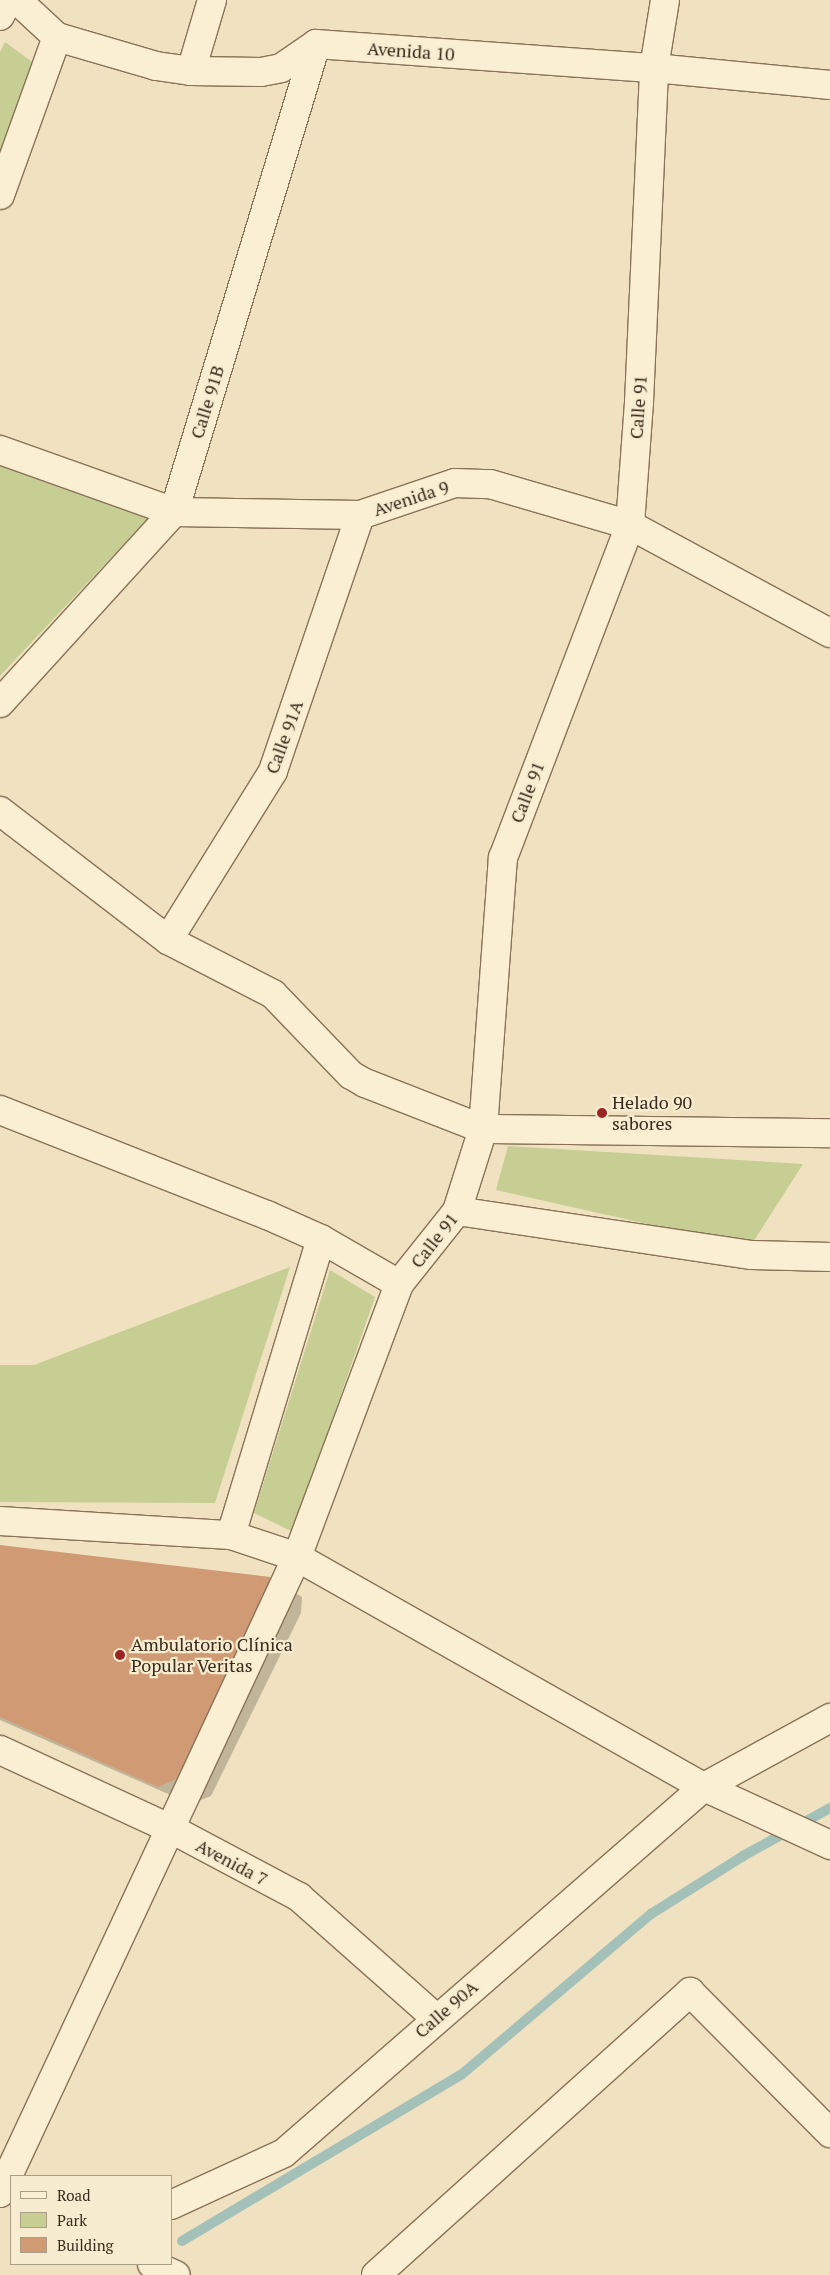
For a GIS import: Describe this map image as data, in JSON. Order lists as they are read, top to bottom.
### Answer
{
  "streets": {
    "street": [
      "Avenida 10",
      "Calle 91B",
      "Calle 91",
      "Avenida 9",
      "Calle 91A",
      "Avenida 7",
      "Calle 90A"
    ]
  },
  "crossings": [
    ["Avenida 10", "Calle 91B"],
    ["Avenida 10", "Calle 91"],
    ["Calle 91B", "Avenida 9"],
    ["Calle 91", "Avenida 9"],
    ["Calle 91", "Avenida 7"],
    ["Avenida 9", "Calle 91A"],
    ["Avenida 7", "Calle 90A"]
  ],
  "places": ["Helado 90 sabores", "Ambulatorio Clínica Popular Veritas"],
  "legend": ["Road", "Park", "Building"]
}
